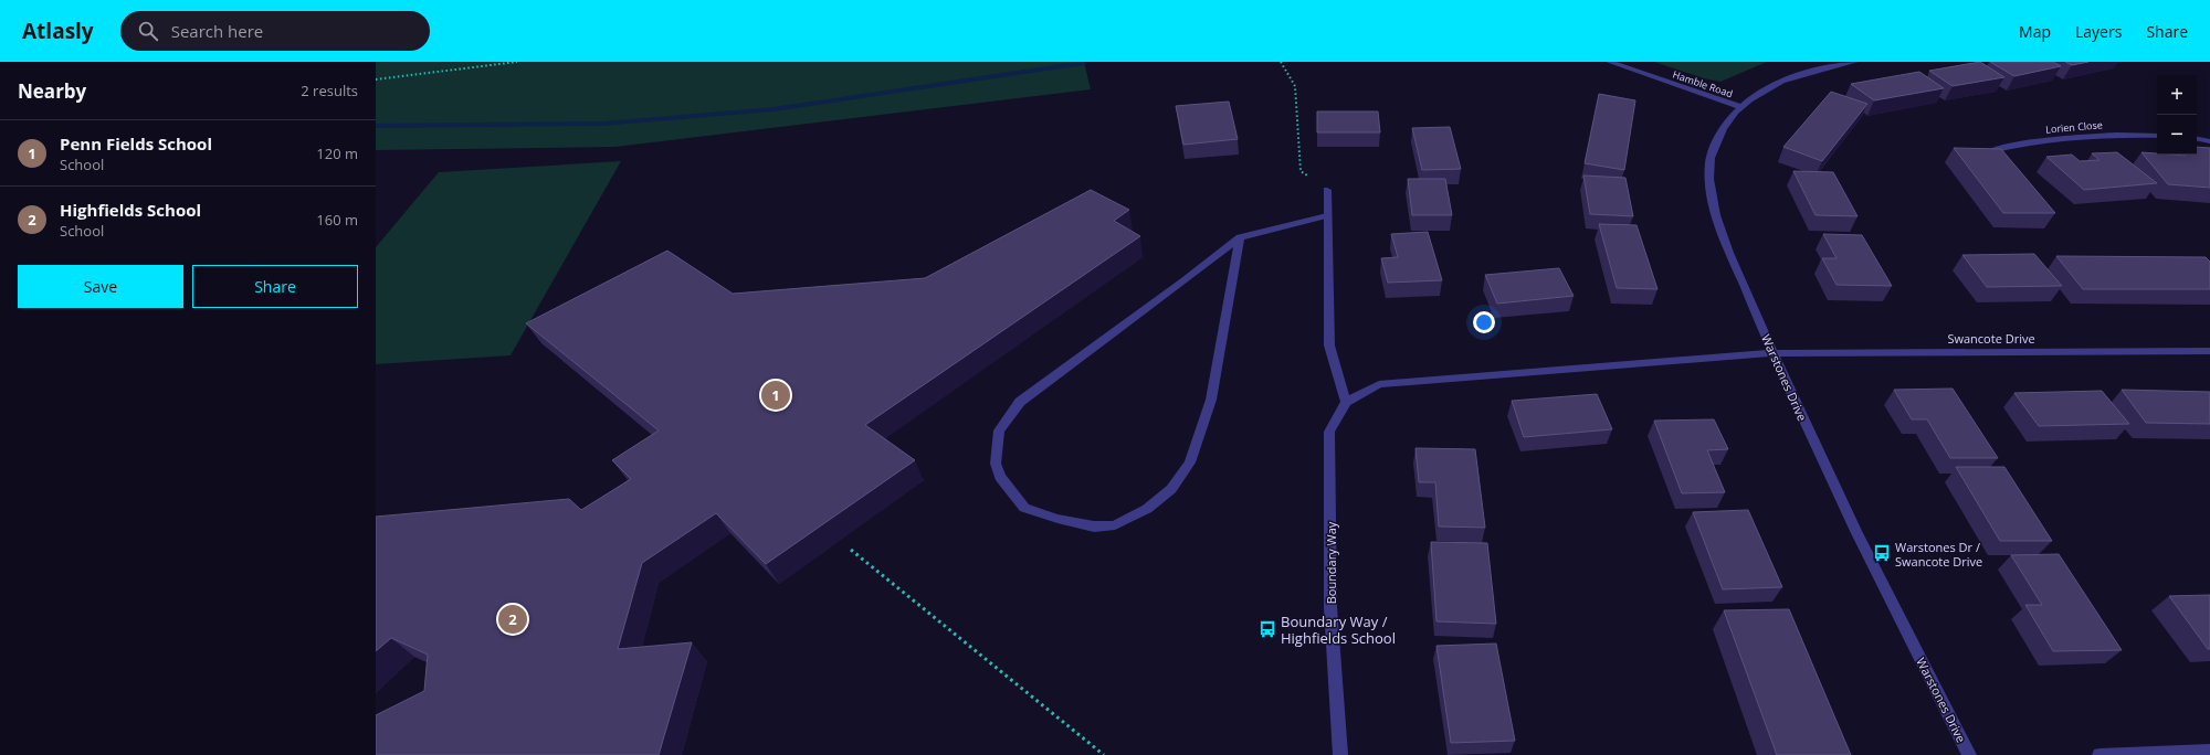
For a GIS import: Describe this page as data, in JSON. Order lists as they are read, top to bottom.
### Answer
{
  "streets": {
    "street": [
      "Hamble Road",
      "Lorien Close",
      "Swancote Drive",
      "Warstones Drive",
      "Boundary Way"
    ]
  },
  "crossings": [
    ["Hamble Road", "Warstones Drive"],
    ["Swancote Drive", "Warstones Drive"],
    ["Swancote Drive", "Boundary Way"]
  ],
  "places": {
    "bus stop": ["Warstones Dr / Swancote Drive", "Boundary Way / Highfields School"]
  },
  "page": {
    "header": "Atlasly",
    "search": "Search here",
    "nav": ["Map", "Layers", "Share"],
    "heading": ["Nearby", "2 results"],
    "map_buttons": ["+", "−"],
    "list": [
      {
        "mark": "1",
        "name": "Penn Fields School",
        "note": "School",
        "value": "120 m"
      },
      {
        "mark": "2",
        "name": "Highfields School",
        "note": "School",
        "value": "160 m"
      }
    ],
    "buttons": ["Save", "Share"],
    "pins": ["1", "2"]
  }
}
